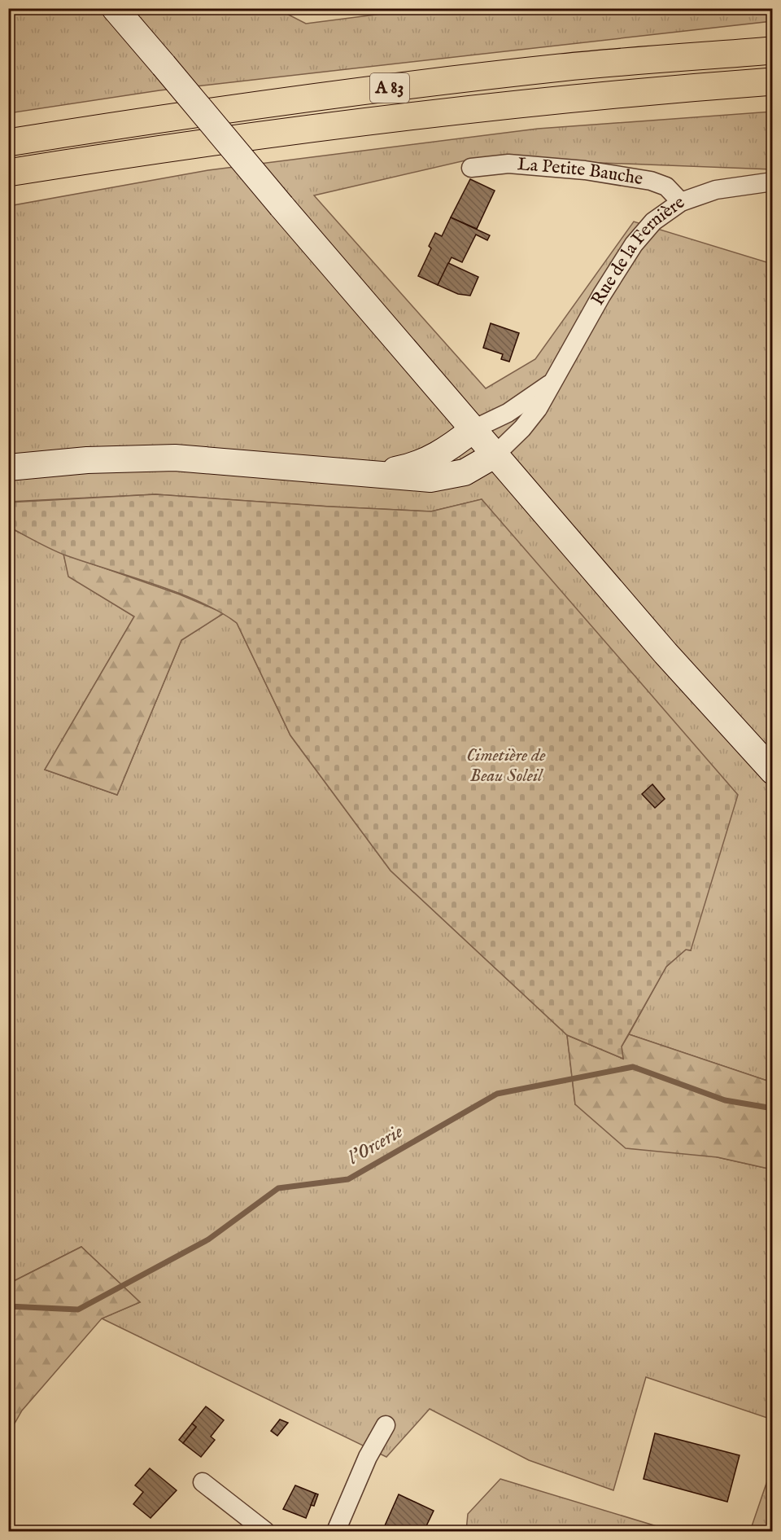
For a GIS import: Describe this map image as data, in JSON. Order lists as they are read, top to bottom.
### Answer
{
  "streets": {
    "highway": ["A 83"],
    "street": ["La Petite Bauche", "Rue de la Fernière"]
  },
  "crossings": [
    ["La Petite Bauche", "Rue de la Fernière"]
  ],
  "water": ["l'Orcerie"],
  "parks": ["Cimetière de Beau Soleil"]
}
